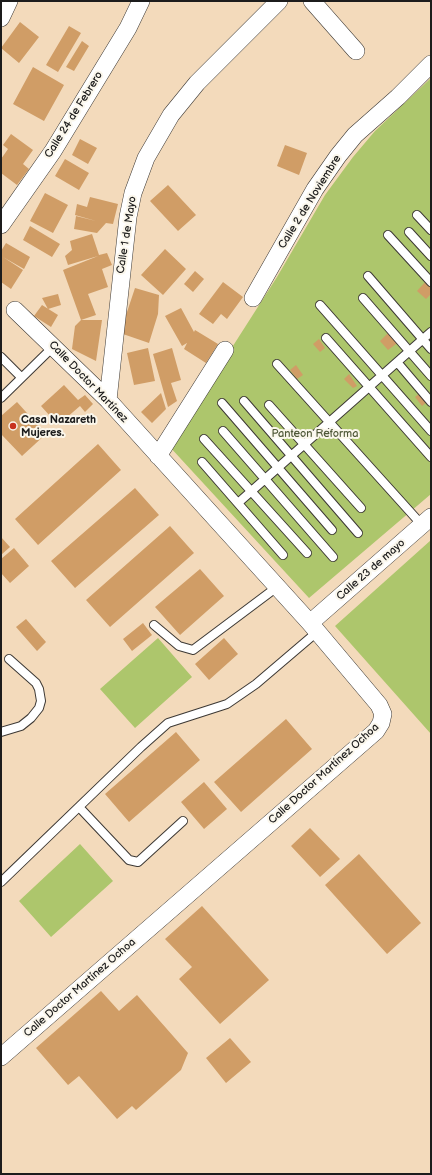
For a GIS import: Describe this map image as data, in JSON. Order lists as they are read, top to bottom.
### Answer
{
  "streets": {
    "street": [
      "Calle 24 de Febrero",
      "Calle 2 de Noviembre",
      "Calle 1 de Mayo",
      "Calle Doctor Martínez",
      "Calle 23 de mayo",
      "Calle Doctor Martínez Ochoa"
    ]
  },
  "crossings": [
    ["Calle 1 de Mayo", "Calle Doctor Martínez"],
    ["Calle Doctor Martínez", "Calle Doctor Martínez Ochoa"],
    ["Calle 23 de mayo", "Calle Doctor Martínez Ochoa"]
  ],
  "parks": ["Panteon Reforma"],
  "places": ["Casa Nazareth Mujeres."]
}
